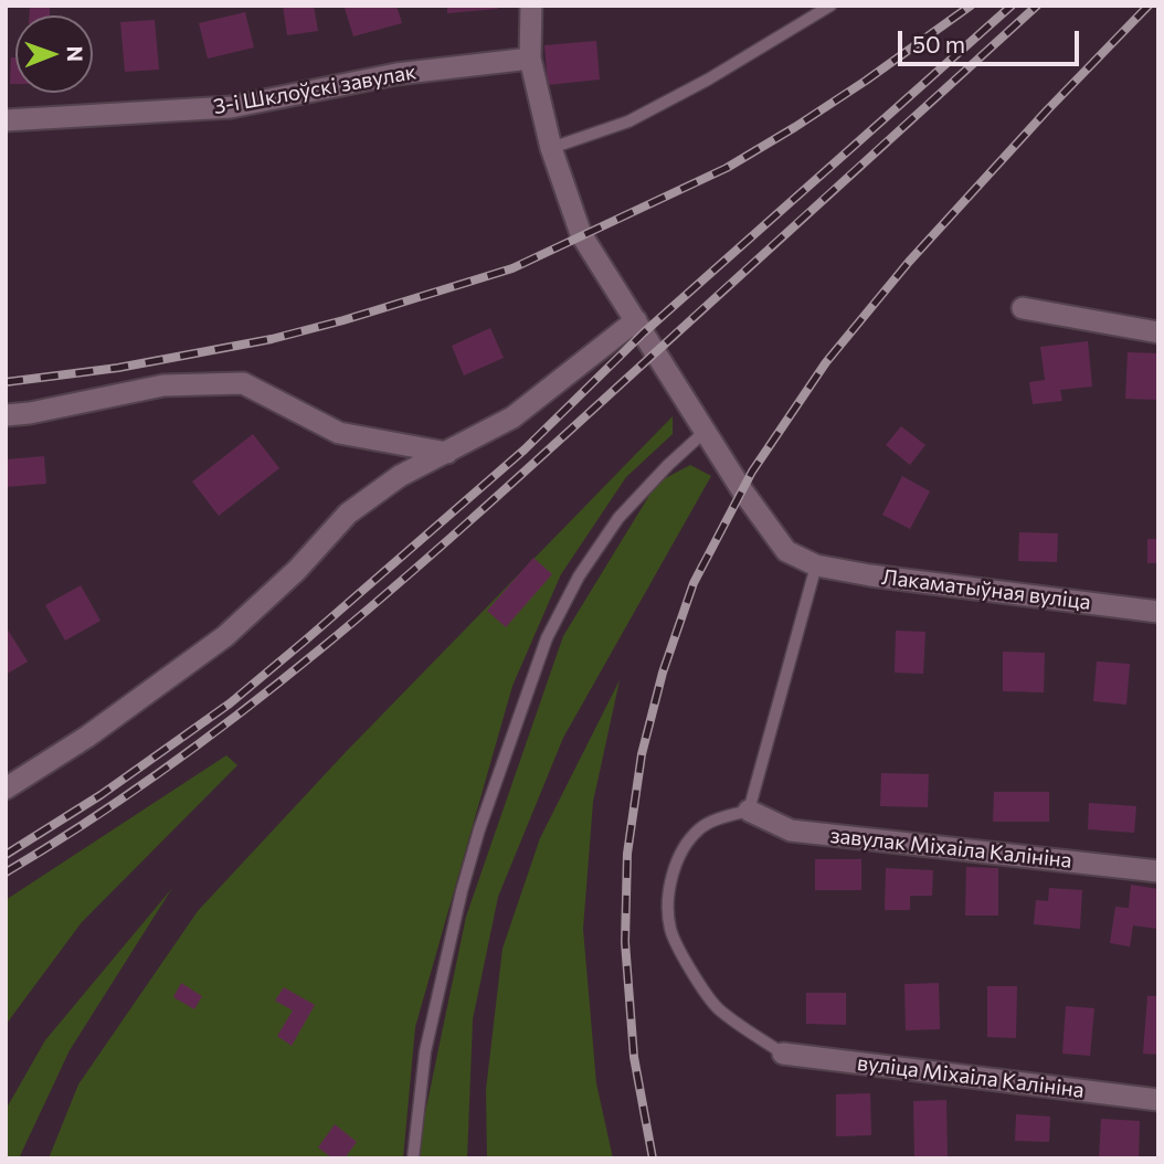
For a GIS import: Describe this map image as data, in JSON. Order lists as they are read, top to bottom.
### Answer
{
  "streets": {
    "street": [
      "3-і Шклоўскі завулак",
      "Лакаматыўная вуліца",
      "завулак Міхаіла Калініна",
      "вуліца Міхаіла Калініна"
    ]
  },
  "crossings": [
    ["3-і Шклоўскі завулак", "Лакаматыўная вуліца"]
  ],
  "scale_bar": "50 m",
  "north": "right"
}
